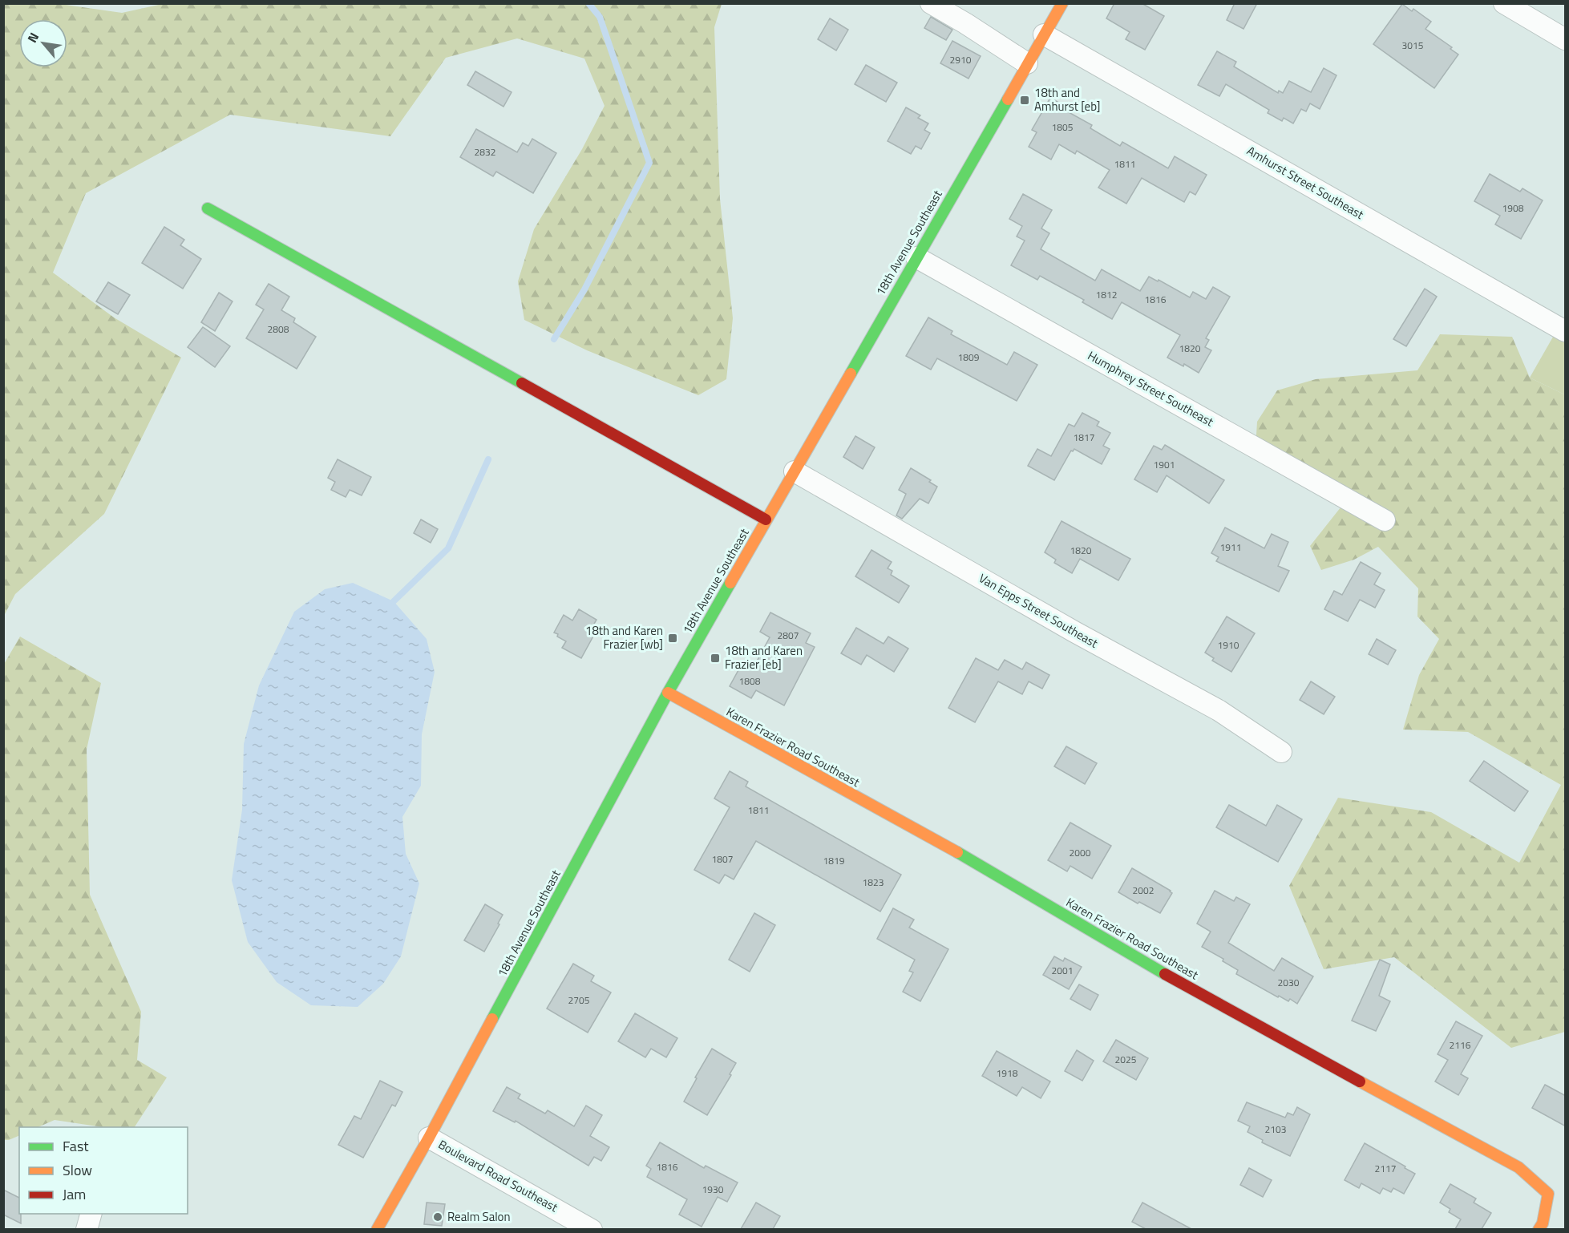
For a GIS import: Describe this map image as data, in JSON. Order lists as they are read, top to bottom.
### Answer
{
  "streets": {
    "street": [
      "Amhurst Street Southeast",
      "18th Avenue Southeast",
      "Humphrey Street Southeast",
      "Van Epps Street Southeast",
      "Karen Frazier Road Southeast",
      "Boulevard Road Southeast"
    ]
  },
  "crossings": [
    ["Amhurst Street Southeast", "18th Avenue Southeast"],
    ["18th Avenue Southeast", "Humphrey Street Southeast"],
    ["18th Avenue Southeast", "Van Epps Street Southeast"],
    ["18th Avenue Southeast", "Karen Frazier Road Southeast"],
    ["18th Avenue Southeast", "Boulevard Road Southeast"]
  ],
  "places": {
    "transit": ["18th and Amhurst [eb]", "18th and Karen Frazier [wb]", "18th and Karen Frazier [eb]"],
    "other": ["Realm Salon"]
  },
  "house_numbers": [
    "3015",
    "2910",
    "1805",
    "2832",
    "1811",
    "1908",
    "1812",
    "1816",
    "2808",
    "1820",
    "1809",
    "1817",
    "1901",
    "1911",
    "1820",
    "2807",
    "1910",
    "1808",
    "1811",
    "2000",
    "1807",
    "1819",
    "1823",
    "2002",
    "2001",
    "2030",
    "2705",
    "2116",
    "2025",
    "1918",
    "2103",
    "1816",
    "2117",
    "1930"
  ],
  "legend": ["Fast", "Slow", "Jam"],
  "north": "top left"
}
